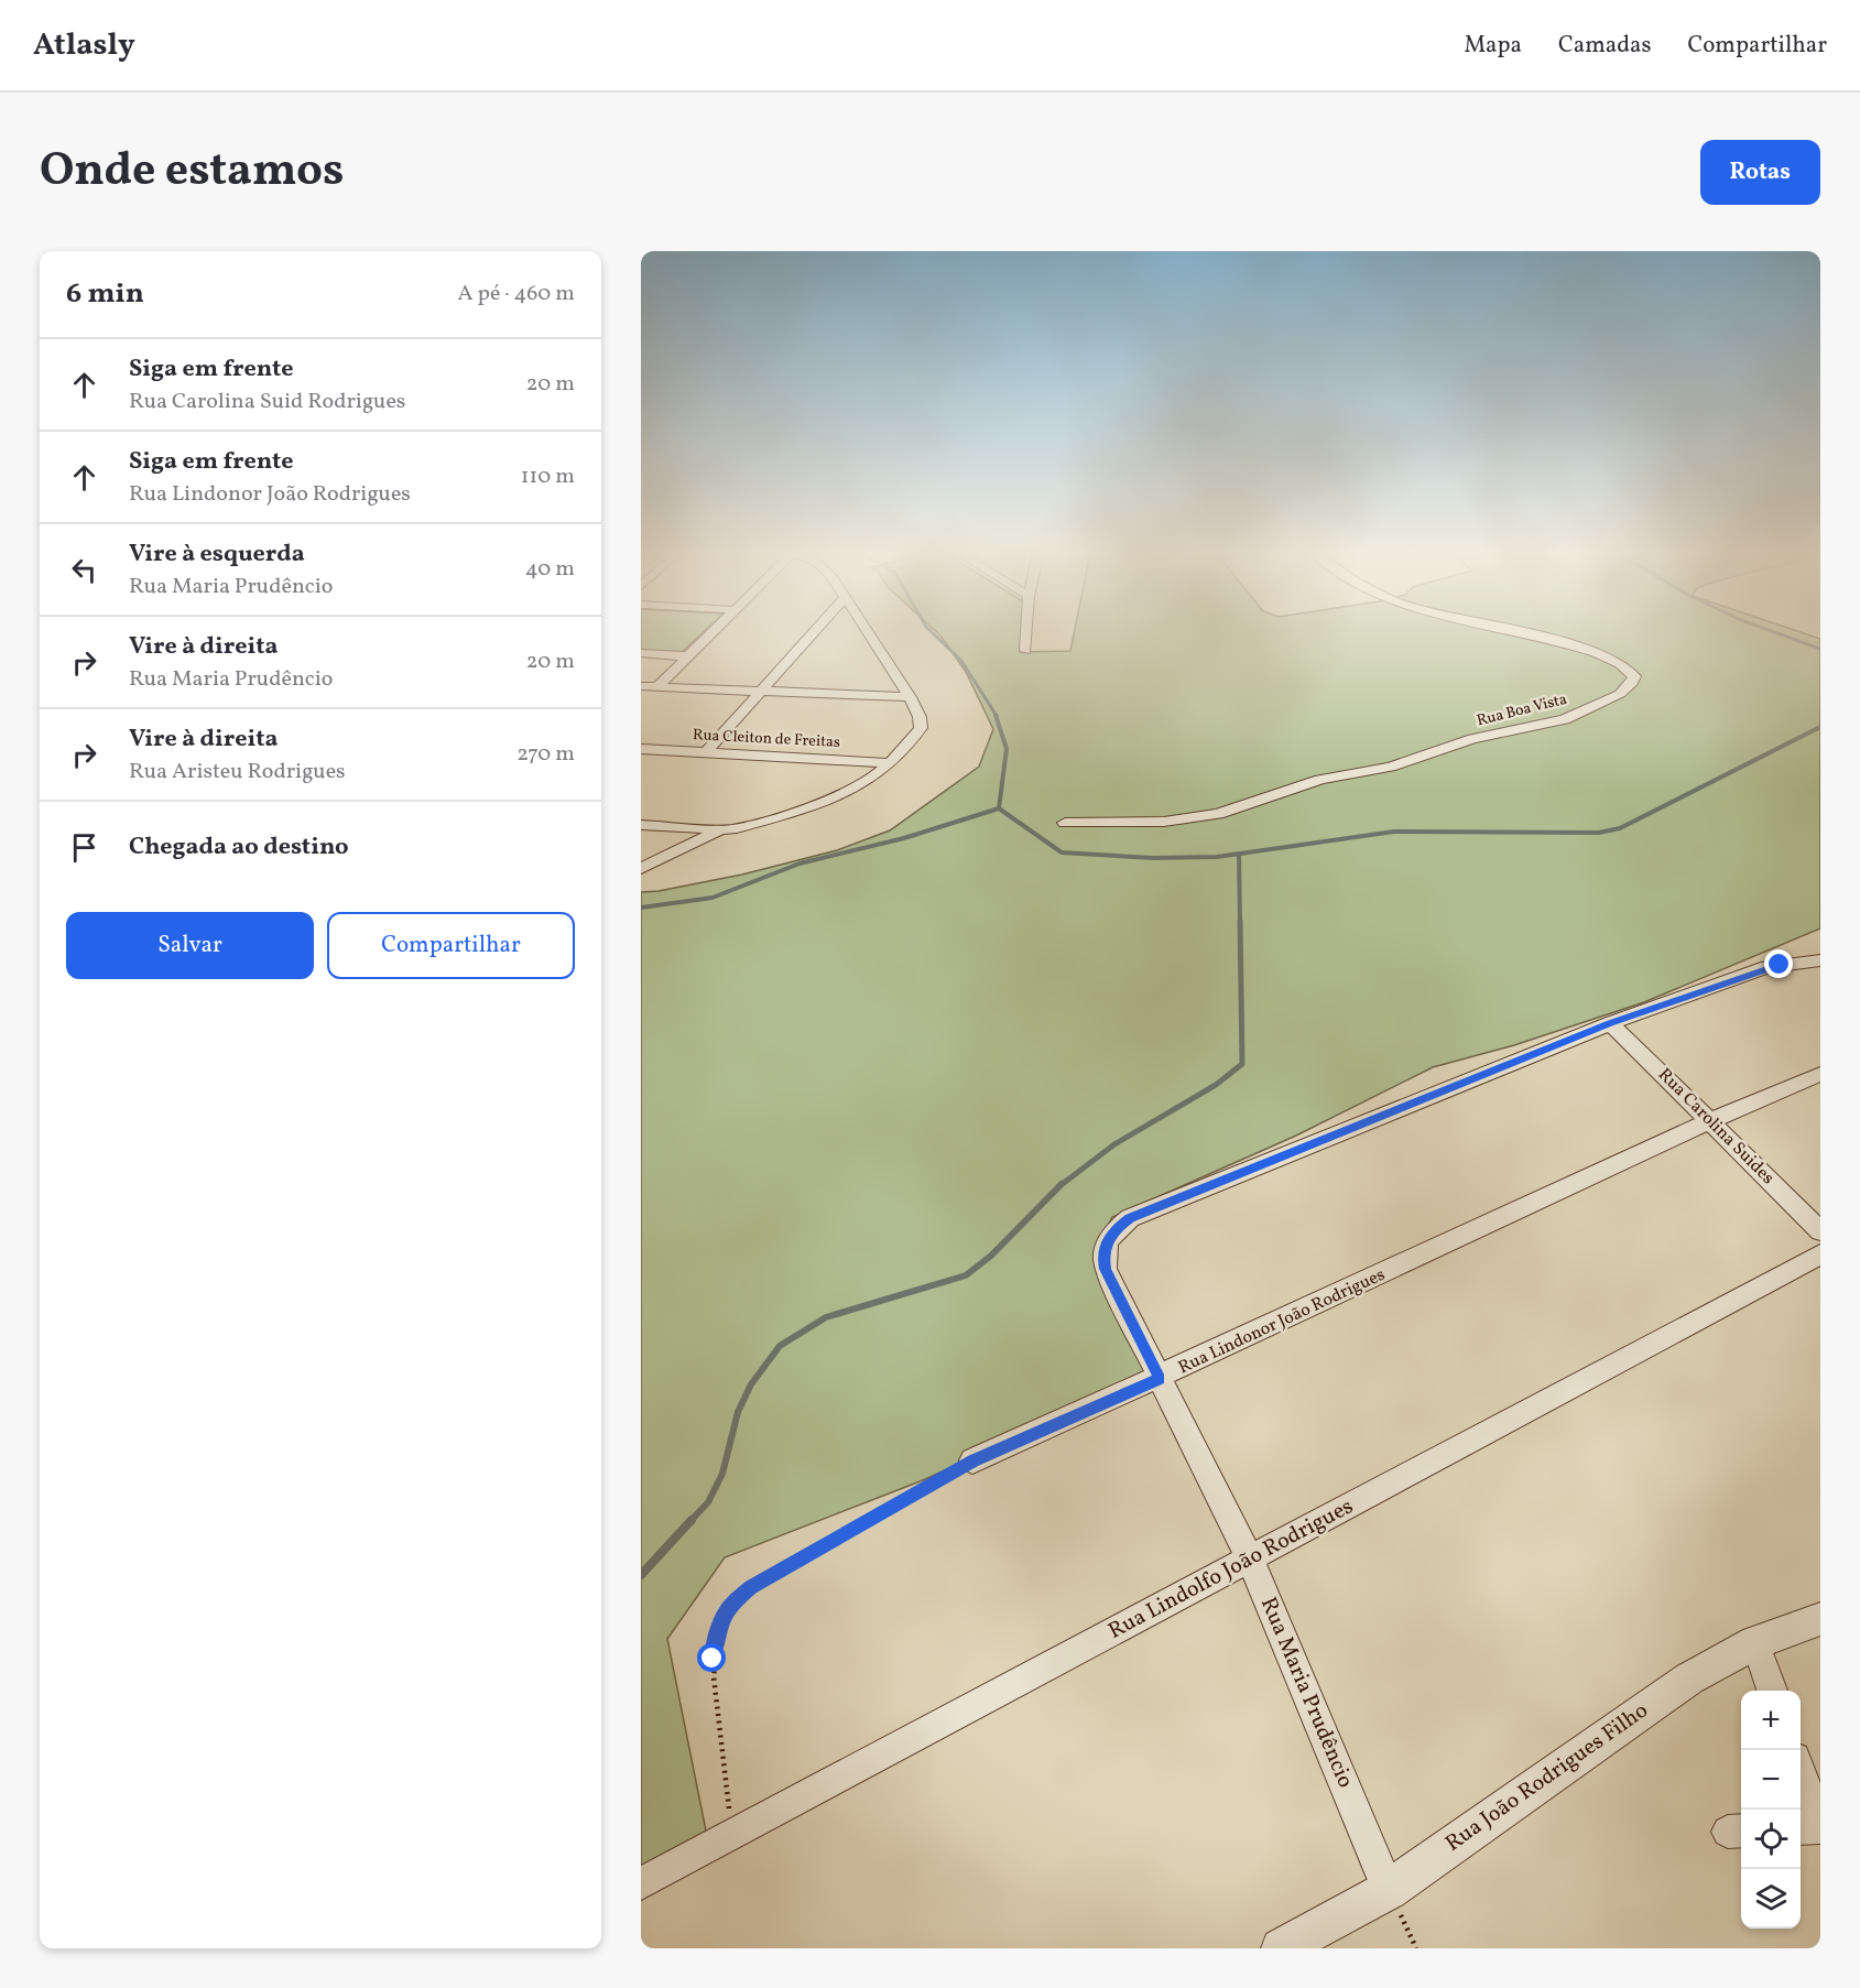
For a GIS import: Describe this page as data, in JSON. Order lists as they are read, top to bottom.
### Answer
{
  "streets": {
    "street": [
      "Rua Boa Vista",
      "Rua Cleiton de Freitas",
      "Rua Carolina Suides",
      "Rua Lindonor João Rodrigues",
      "Rua Lindolfo João Rodrigues",
      "Rua Maria Prudêncio",
      "Rua João Rodrigues Filho"
    ]
  },
  "crossings": [
    ["Rua Carolina Suides", "Rua Lindonor João Rodrigues"],
    ["Rua Carolina Suides", "Rua Maria Prudêncio"],
    ["Rua Lindonor João Rodrigues", "Rua Maria Prudêncio"],
    ["Rua Lindolfo João Rodrigues", "Rua Maria Prudêncio"],
    ["Rua Maria Prudêncio", "Rua João Rodrigues Filho"]
  ],
  "page": {
    "header": "Atlasly",
    "nav": ["Mapa", "Camadas", "Compartilhar"],
    "title": "Onde estamos",
    "buttons": [
      "Rotas",
      ["Salvar", "Compartilhar"]
    ],
    "heading": ["6 min", "A pé · 460 m"],
    "list": [
      ["Siga em frente", "Rua Carolina Suid Rodrigues", "20 m"],
      ["Siga em frente", "Rua Lindonor João Rodrigues", "110 m"],
      ["Vire à esquerda", "Rua Maria Prudêncio", "40 m"],
      ["Vire à direita", "Rua Maria Prudêncio", "20 m"],
      ["Vire à direita", "Rua Aristeu Rodrigues", "270 m"],
      "Chegada ao destino"
    ],
    "map_buttons": ["+", "−"]
  }
}
